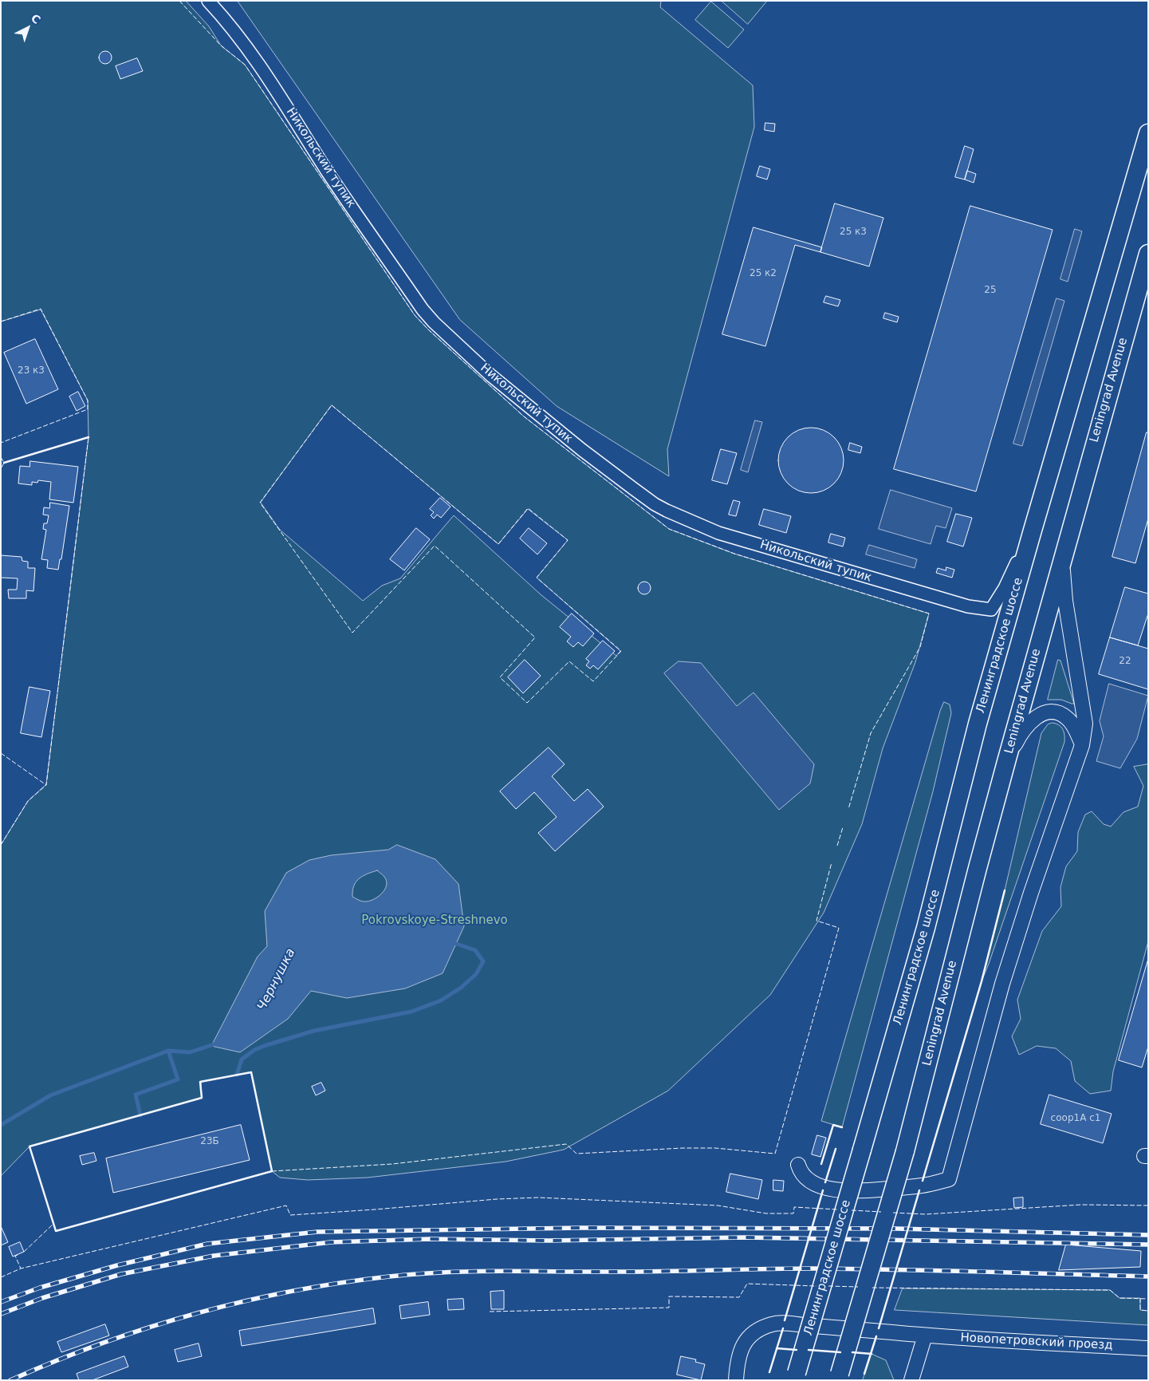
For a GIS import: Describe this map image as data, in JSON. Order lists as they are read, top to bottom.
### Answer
{
  "streets": {
    "main road": ["Leningrad Avenue", "Ленинградское шоссе"],
    "street": ["Никольский тупик", "Новопетровский проезд"]
  },
  "crossings": [
    ["Никольский тупик", "Ленинградское шоссе"]
  ],
  "water": ["Чернушка"],
  "parks": ["Pokrovskoye-Streshnevo"],
  "house_numbers": [
    "25 к3",
    "25 к2",
    "25",
    "23 к3",
    "22",
    "соор1А с1",
    "23Б"
  ],
  "north": "top right"
}
